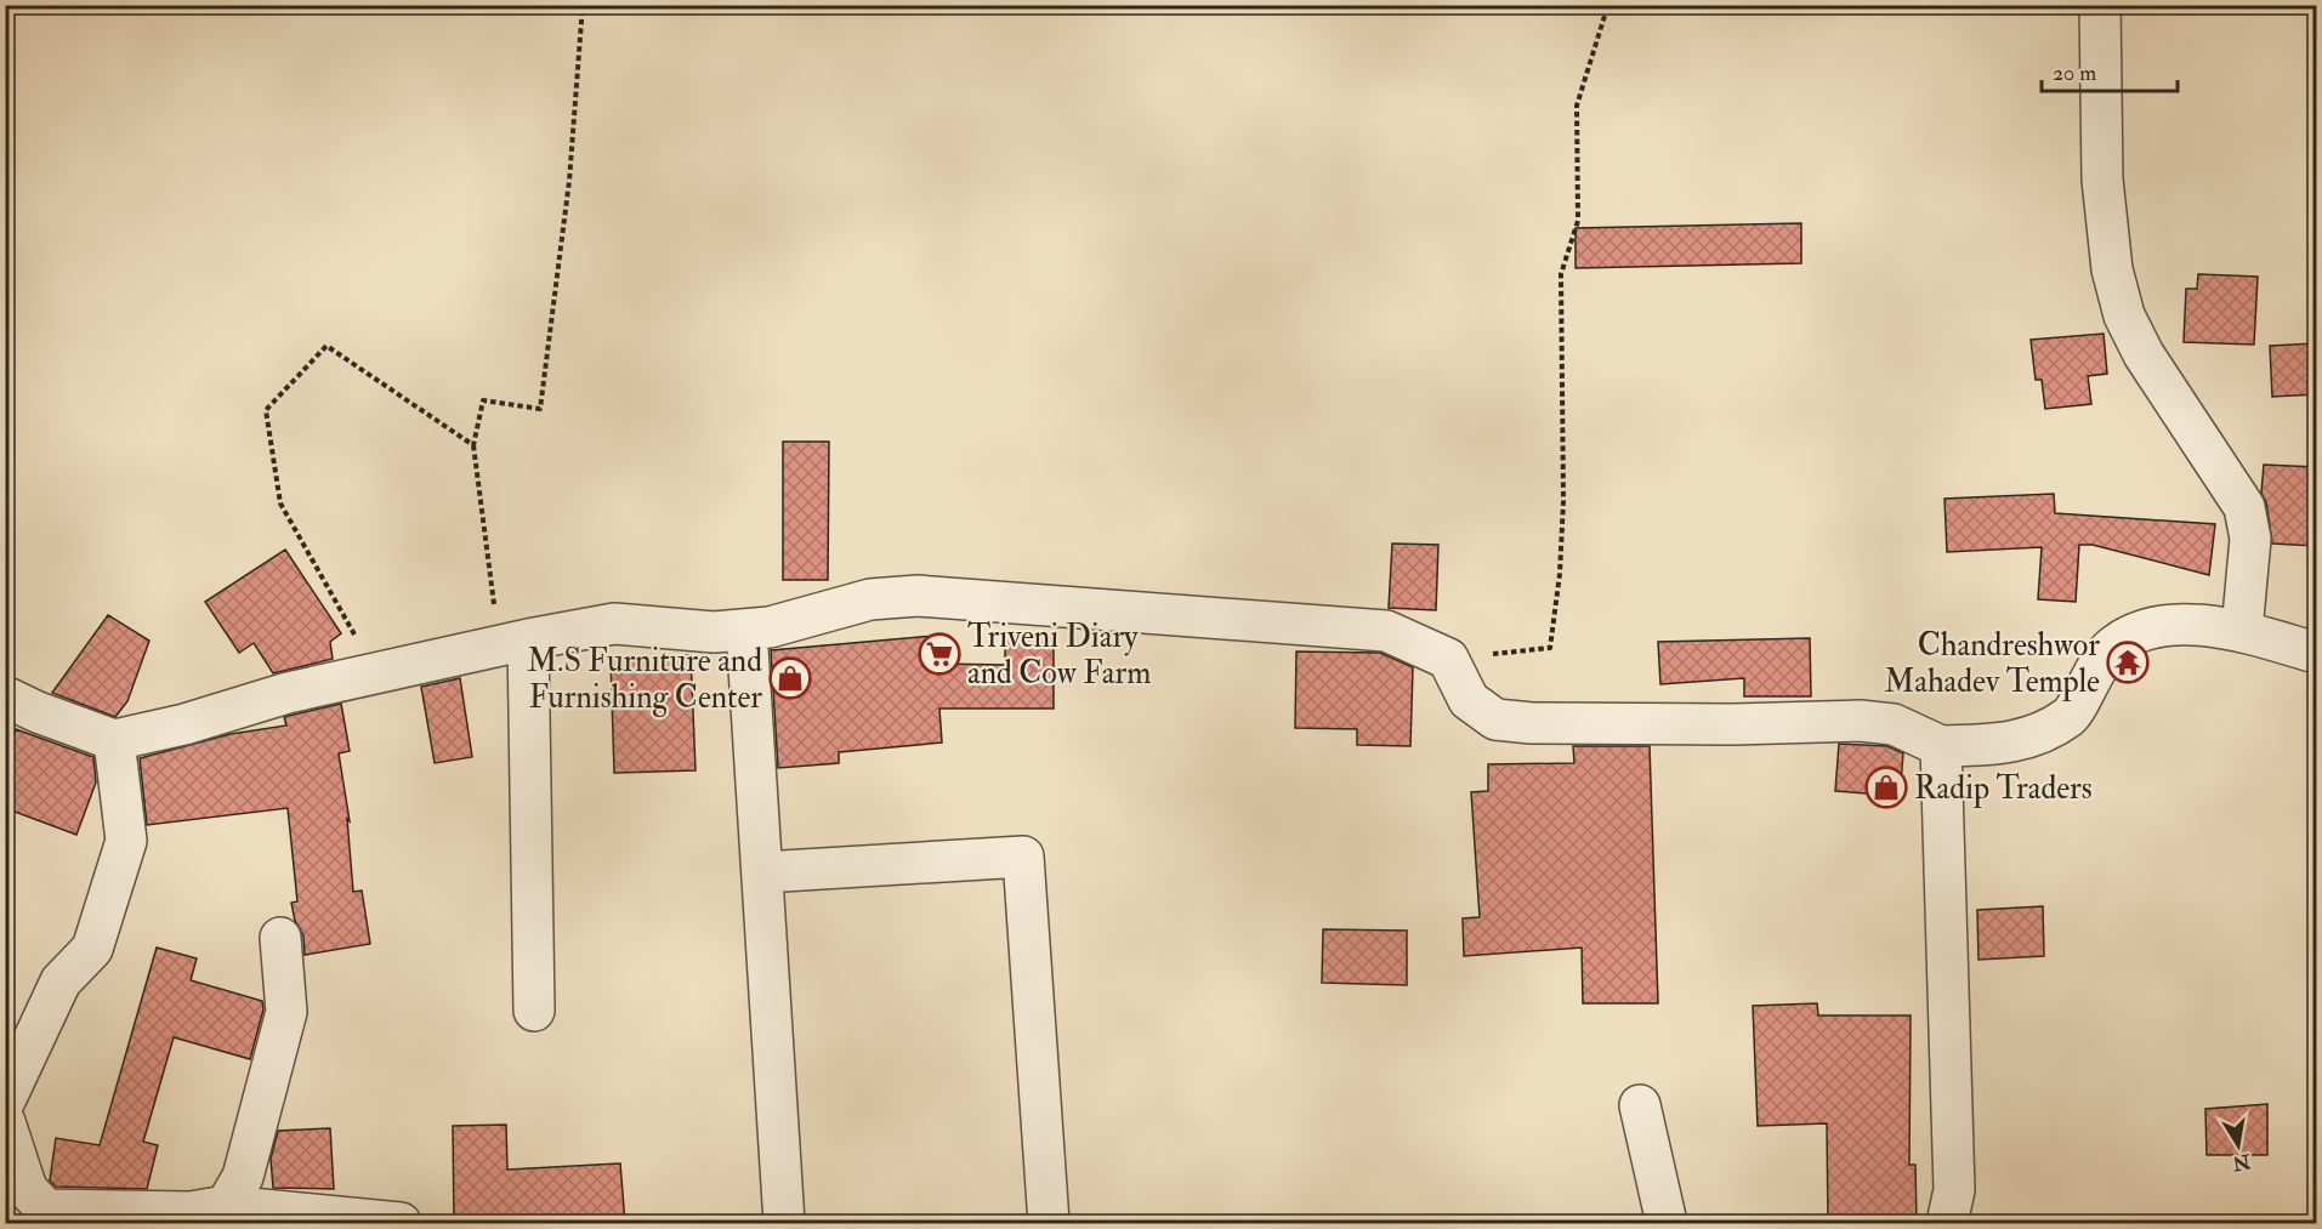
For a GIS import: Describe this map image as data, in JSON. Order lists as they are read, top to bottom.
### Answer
{
  "places": {
    "supermarket": ["Triveni Diary and Cow Farm"],
    "temple": ["Chandreshwor Mahadev Temple"],
    "shop": ["M.S Furniture and Furnishing Center", "Radip Traders"]
  },
  "scale_bar": "20 m",
  "north": "bottom"
}
